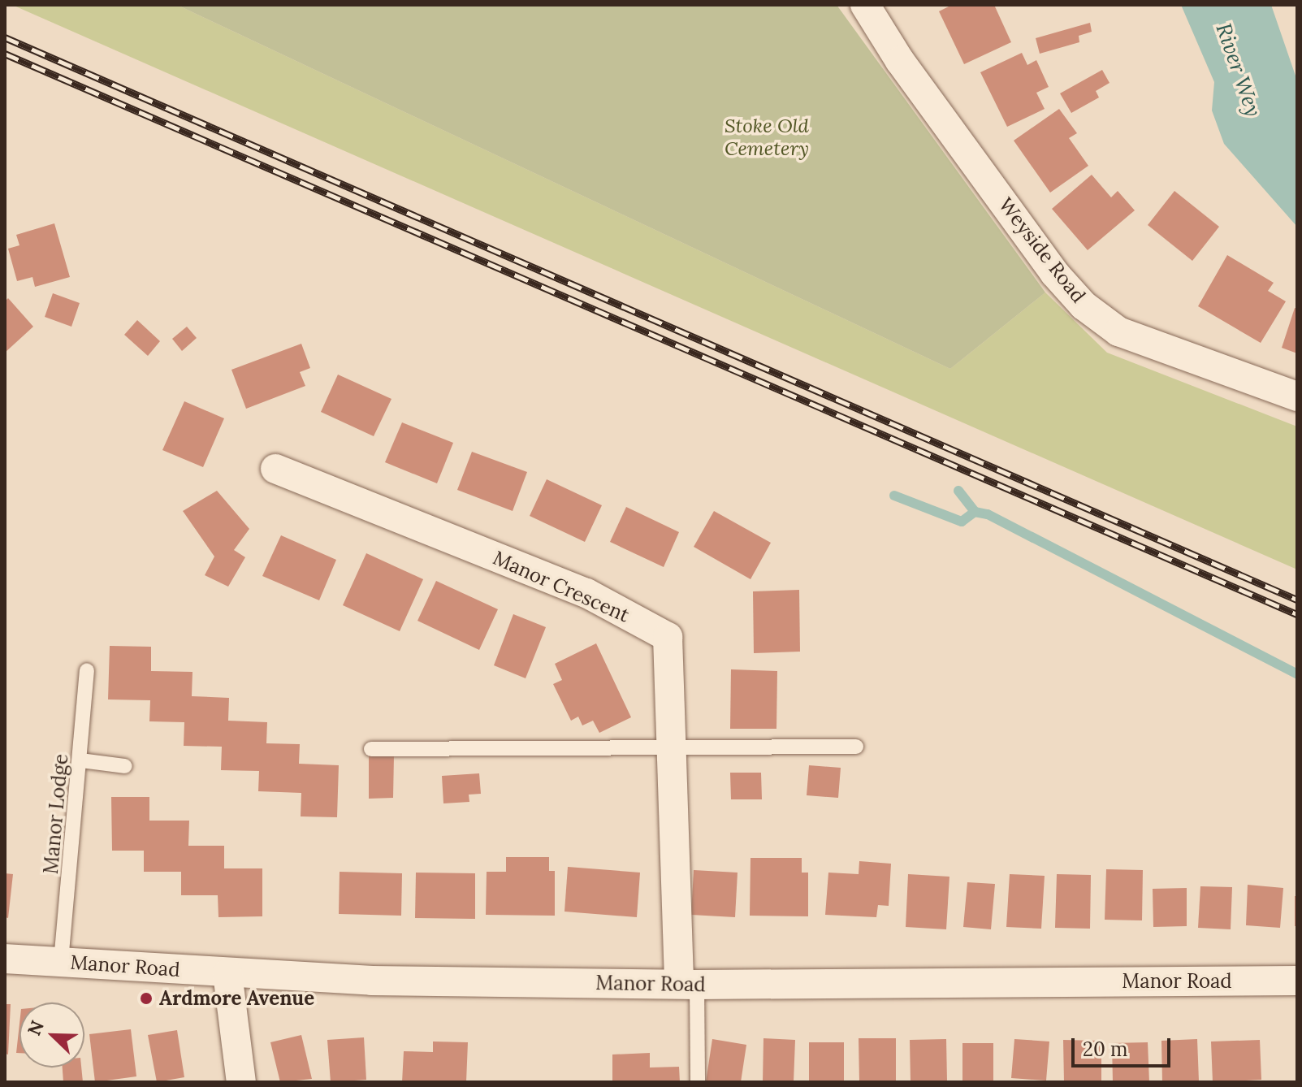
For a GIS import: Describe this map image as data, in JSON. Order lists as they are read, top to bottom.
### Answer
{
  "streets": {
    "street": ["Weyside Road", "Manor Crescent", "Manor Road"],
    "lane": ["Manor Lodge"]
  },
  "crossings": [
    ["Manor Crescent", "Manor Road"],
    ["Manor Lodge", "Manor Road"]
  ],
  "water": ["River Wey"],
  "parks": ["Stoke Old Cemetery"],
  "places": ["Ardmore Avenue"],
  "scale_bar": "20 m",
  "north": "top left"
}
